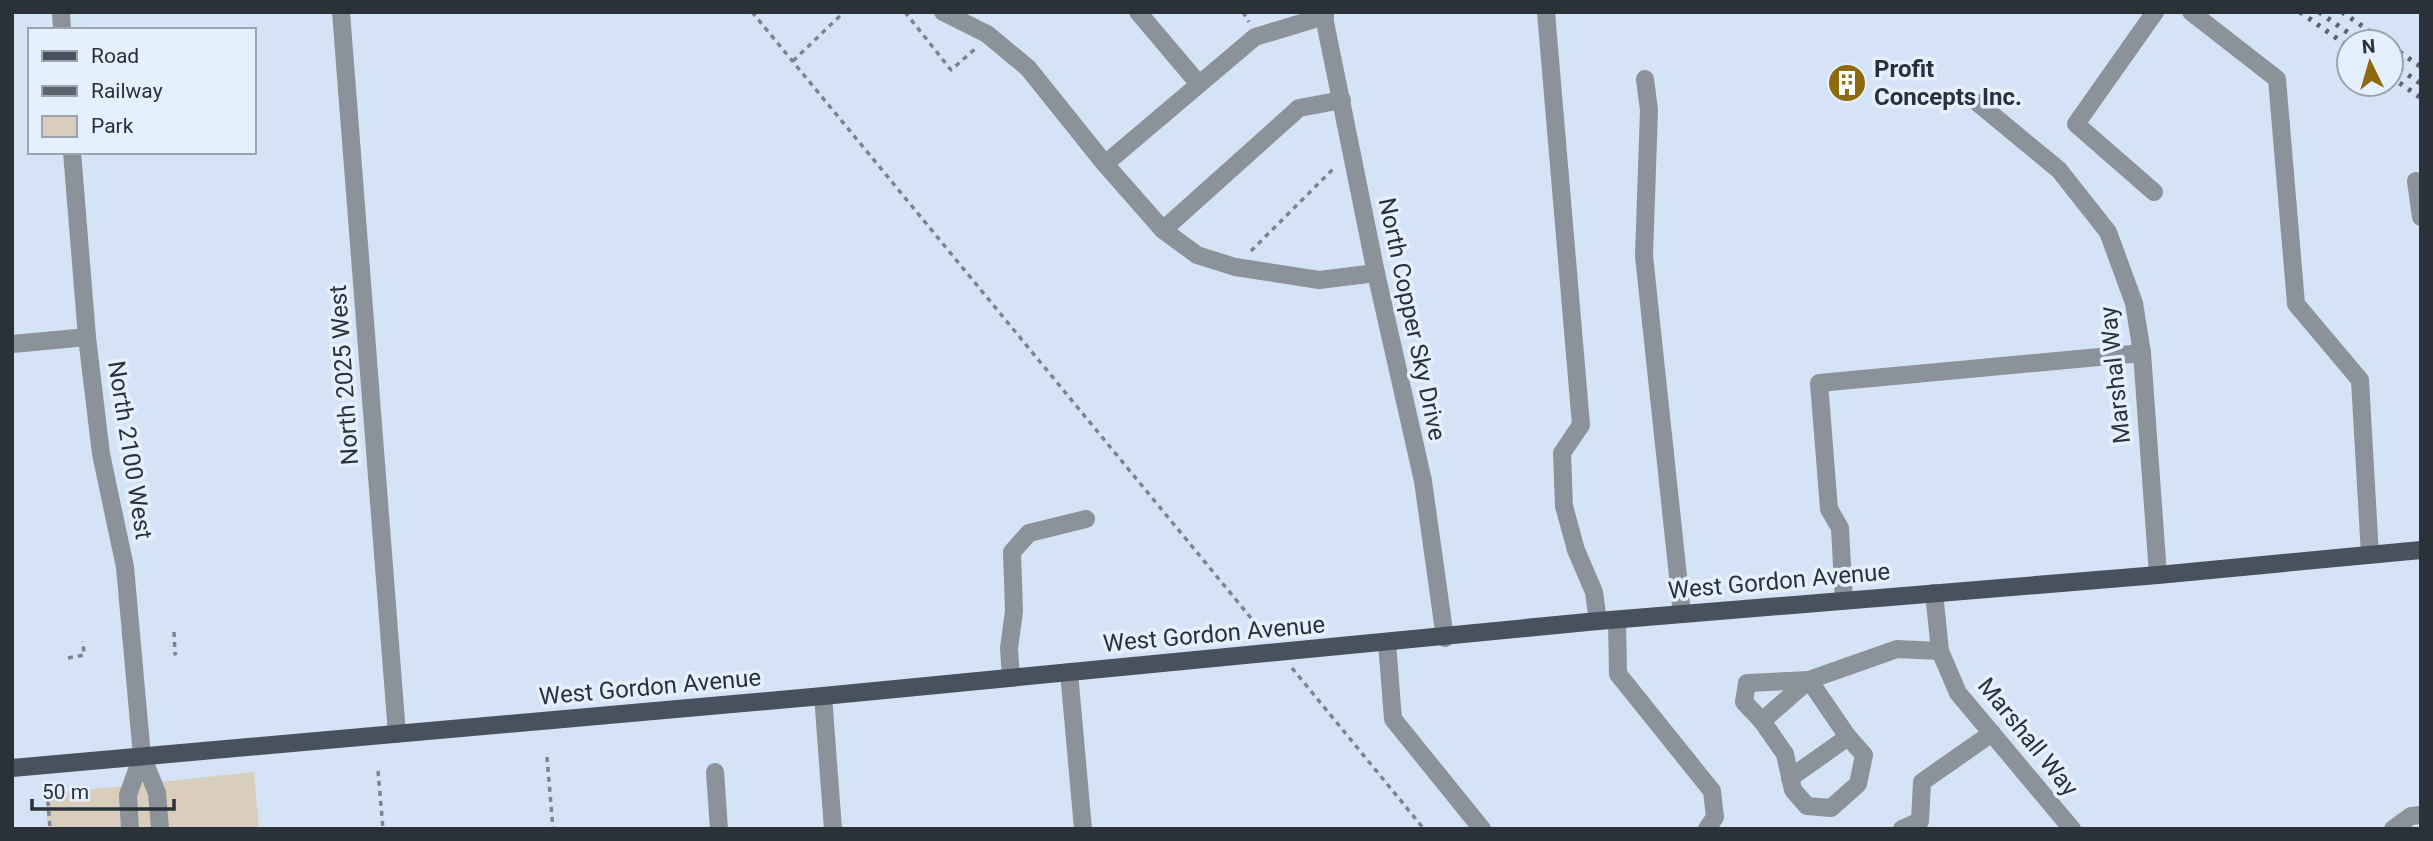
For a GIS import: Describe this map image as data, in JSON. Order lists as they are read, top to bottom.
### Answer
{
  "streets": {
    "main road": ["West Gordon Avenue"],
    "street": [
      "North Copper Sky Drive",
      "North 2025 West",
      "Marshal Way",
      "North 2100 West",
      "Marshall Way"
    ]
  },
  "crossings": [
    ["North Copper Sky Drive", "West Gordon Avenue"],
    ["North 2025 West", "West Gordon Avenue"],
    ["Marshal Way", "West Gordon Avenue"],
    ["North 2100 West", "West Gordon Avenue"],
    ["West Gordon Avenue", "Marshall Way"]
  ],
  "places": {
    "building": ["Profit Concepts Inc."]
  },
  "legend": ["Road", "Railway", "Park"],
  "scale_bar": "50 m",
  "north": "top"
}
